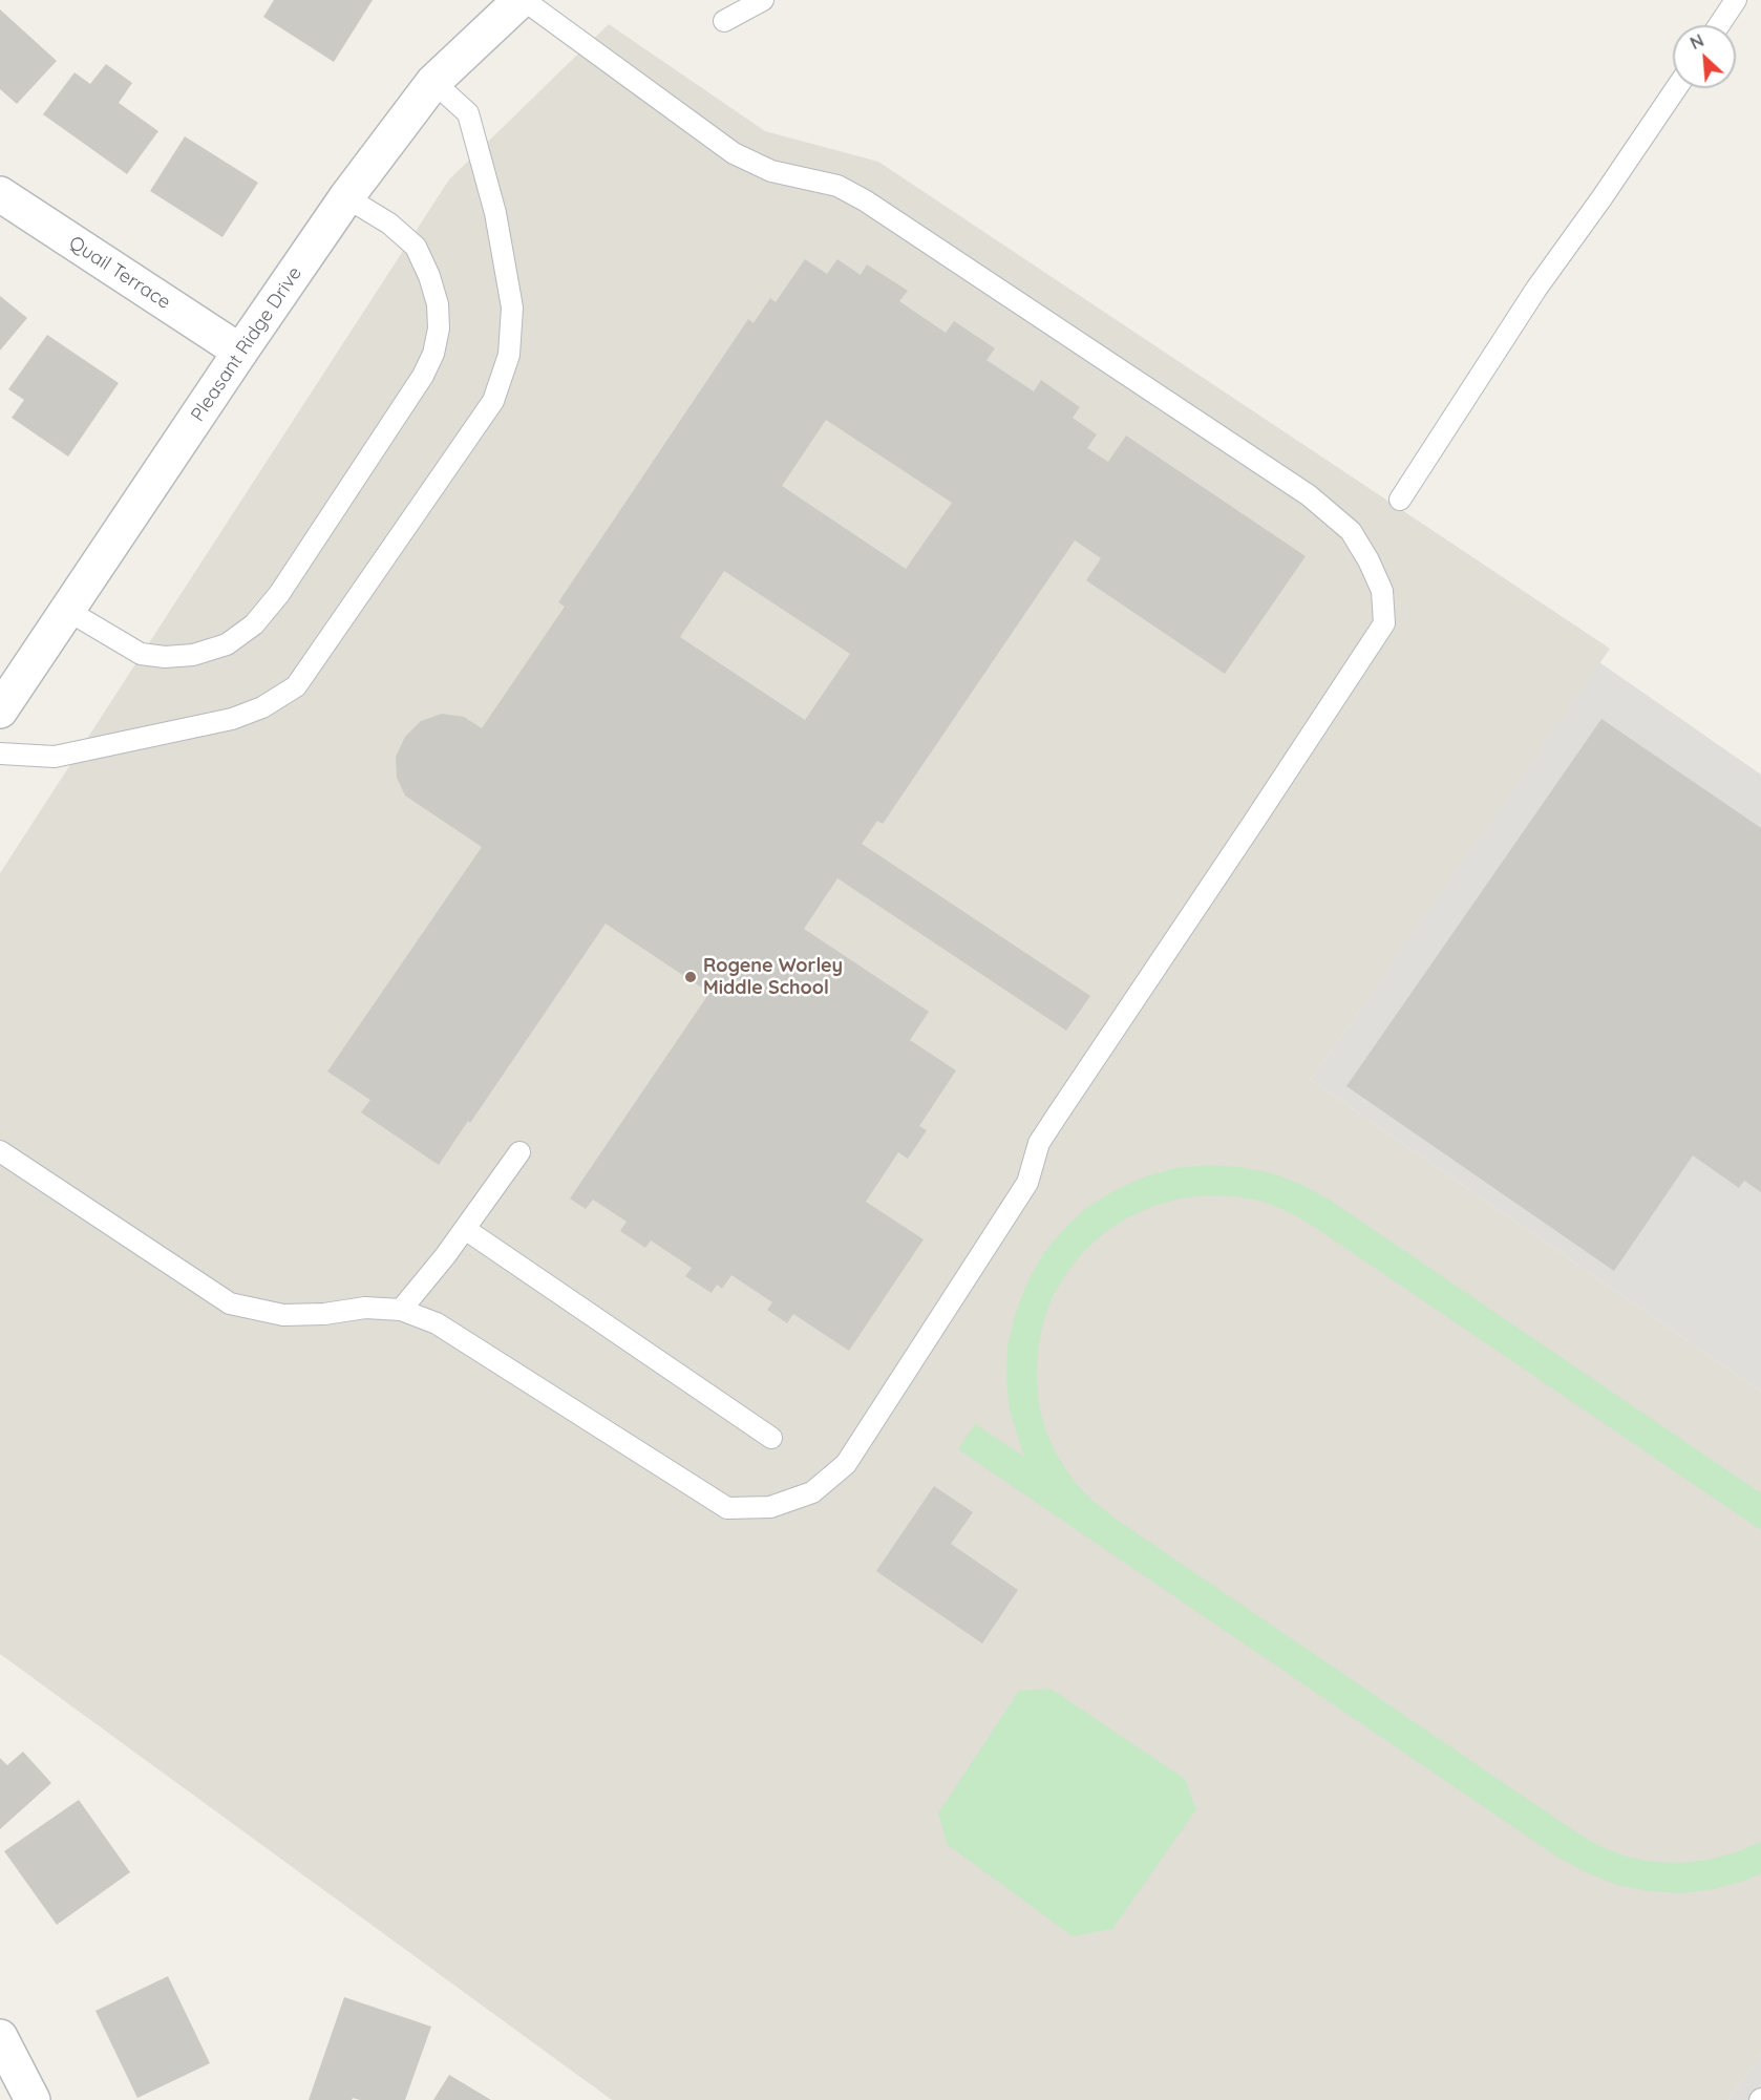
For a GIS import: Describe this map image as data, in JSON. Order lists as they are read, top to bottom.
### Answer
{
  "streets": {
    "street": ["Quail Terrace", "Pleasant Ridge Drive"]
  },
  "crossings": [
    ["Quail Terrace", "Pleasant Ridge Drive"]
  ],
  "places": ["Rogene Worley Middle School"],
  "north": "top left"
}
